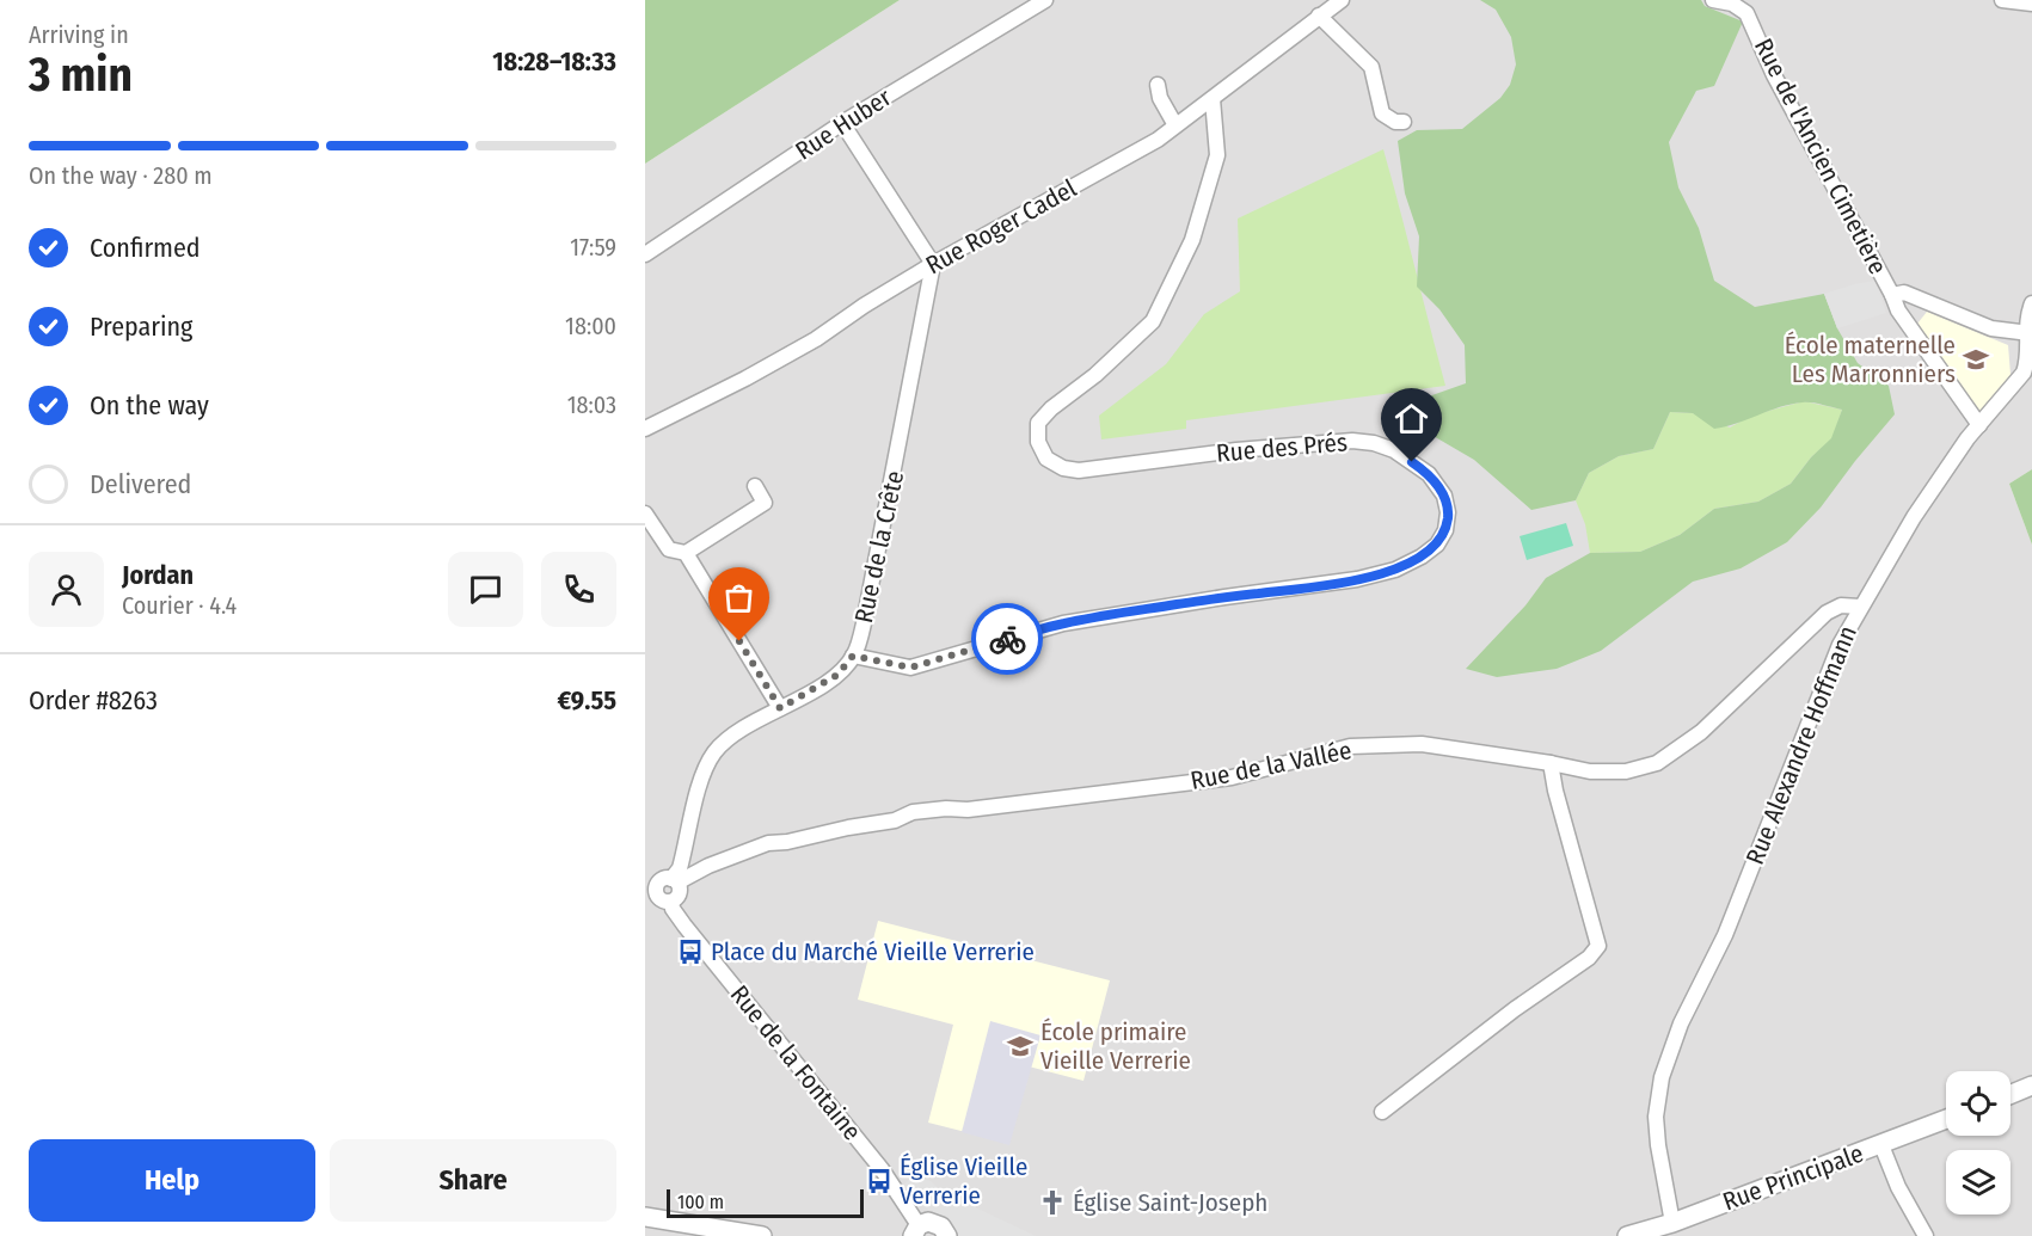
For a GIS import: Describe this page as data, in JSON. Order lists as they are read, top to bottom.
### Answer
{
  "streets": {
    "street": [
      "Rue Huber",
      "Rue de l'Ancien Cimetière",
      "Rue Roger Cadel",
      "Rue des Prés",
      "Rue de la Crête",
      "Rue Alexandre Hoffmann",
      "Rue de la Vallée",
      "Rue de la Fontaine",
      "Rue Principale"
    ]
  },
  "crossings": [
    ["Rue de l'Ancien Cimetière", "Rue Alexandre Hoffmann"],
    ["Rue Roger Cadel", "Rue des Prés"],
    ["Rue Roger Cadel", "Rue de la Crête"],
    ["Rue des Prés", "Rue de la Crête"],
    ["Rue de la Crête", "Rue de la Vallée"],
    ["Rue de la Crête", "Rue de la Fontaine"],
    ["Rue Alexandre Hoffmann", "Rue de la Vallée"],
    ["Rue Alexandre Hoffmann", "Rue Principale"],
    ["Rue de la Vallée", "Rue de la Fontaine"]
  ],
  "places": {
    "school or university": ["École maternelle Les Marronniers", "École primaire Vieille Verrerie"],
    "bus stop": ["Place du Marché Vieille Verrerie", "Église Vieille Verrerie"],
    "church": ["Église Saint-Joseph"]
  },
  "scale_bar": "100 m",
  "page": {
    "heading": ["3 min", "Arriving in", "18:28–18:33"],
    "panel": [
      "Jordan",
      "Courier · 4.4",
      "Order #8263",
      "€9.55"
    ],
    "bar": "On the way · 280 m",
    "list": [
      ["Confirmed", "17:59"],
      ["Preparing", "18:00"],
      ["On the way", "18:03"],
      "Delivered"
    ],
    "buttons": ["Help", "Share"],
    "scale": "100 m"
  }
}
